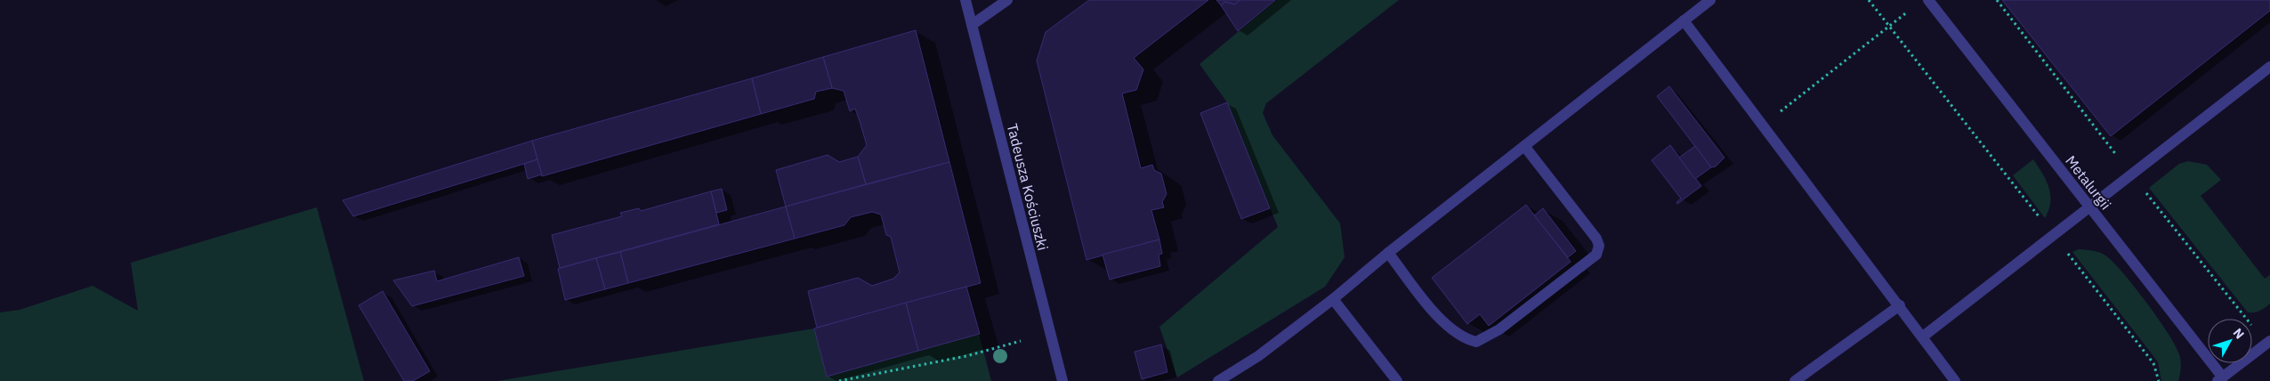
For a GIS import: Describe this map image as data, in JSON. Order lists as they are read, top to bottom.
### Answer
{
  "streets": {
    "street": ["Metalurgii", "Tadeusza Kościuszki"]
  },
  "north": "top right"
}
